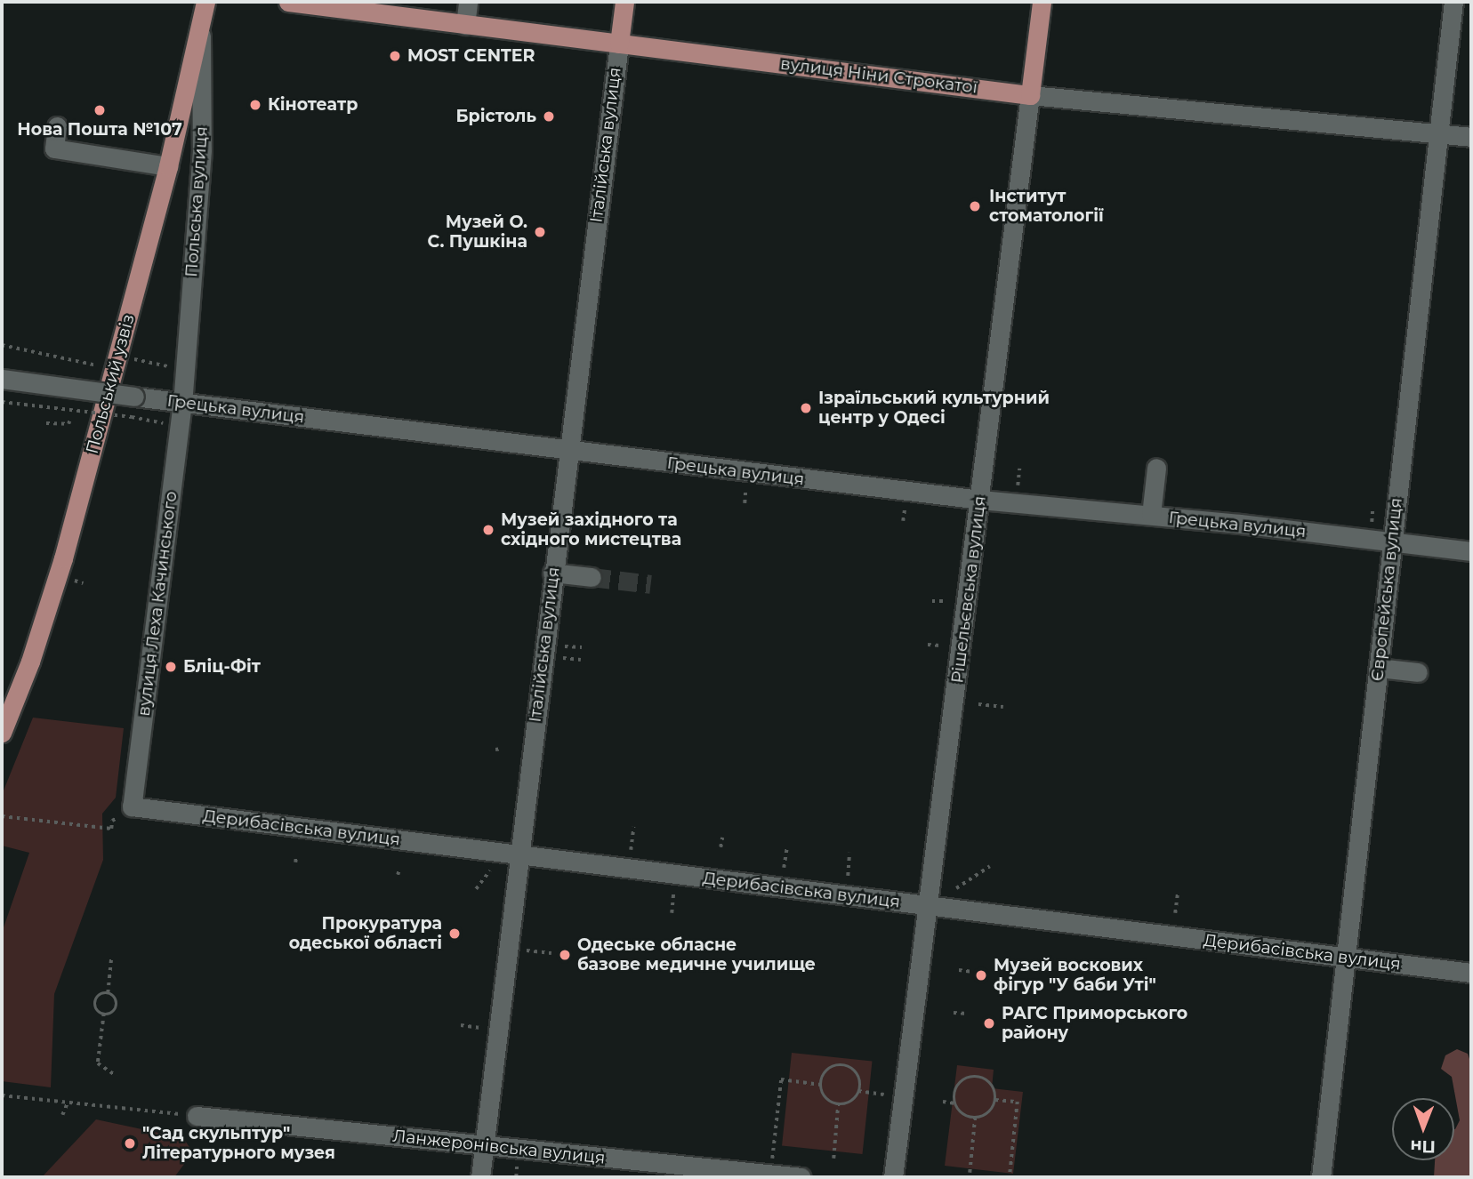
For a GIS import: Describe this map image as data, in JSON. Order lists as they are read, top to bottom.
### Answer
{
  "streets": {
    "main road": [
      "вулиця Ніни Строкатої",
      "Італійська вулиця",
      "Польська вулиця",
      "Польський узвіз",
      "Рішельєвська вулиця"
    ],
    "street": [
      "Грецька вулиця",
      "Європейська вулиця",
      "вулиця Леха Качинського",
      "Дерибасівська вулиця",
      "Ланжеронівська вулиця"
    ]
  },
  "crossings": [
    ["вулиця Ніни Строкатої", "Італійська вулиця"],
    ["вулиця Ніни Строкатої", "Рішельєвська вулиця"],
    ["вулиця Ніни Строкатої", "Європейська вулиця"],
    ["Італійська вулиця", "Грецька вулиця"],
    ["Італійська вулиця", "Дерибасівська вулиця"],
    ["Італійська вулиця", "Ланжеронівська вулиця"],
    ["Польська вулиця", "Польський узвіз"],
    ["Польська вулиця", "Грецька вулиця"],
    ["Польська вулиця", "вулиця Леха Качинського"],
    ["Грецька вулиця", "Рішельєвська вулиця"],
    ["Грецька вулиця", "Європейська вулиця"],
    ["Грецька вулиця", "вулиця Леха Качинського"],
    ["Рішельєвська вулиця", "Дерибасівська вулиця"],
    ["Європейська вулиця", "Дерибасівська вулиця"],
    ["вулиця Леха Качинського", "Дерибасівська вулиця"]
  ],
  "places": [
    "MOST CENTER",
    "Кінотеатр",
    "Нова Пошта №107",
    "Брістоль",
    "Інститут стоматології",
    "Музей О. С. Пушкіна",
    "Ізраїльський культурний центр у Одесі",
    "Музей західного та східного мистецтва",
    "Бліц-Фіт",
    "Прокуратура одеської області",
    "Одеське обласне базове медичне училище",
    "Музей воскових фігур \"У баби Уті\"",
    "РАГС Приморського району",
    "\"Сад скульптур\" Літературного музея"
  ],
  "north": "bottom"
}
